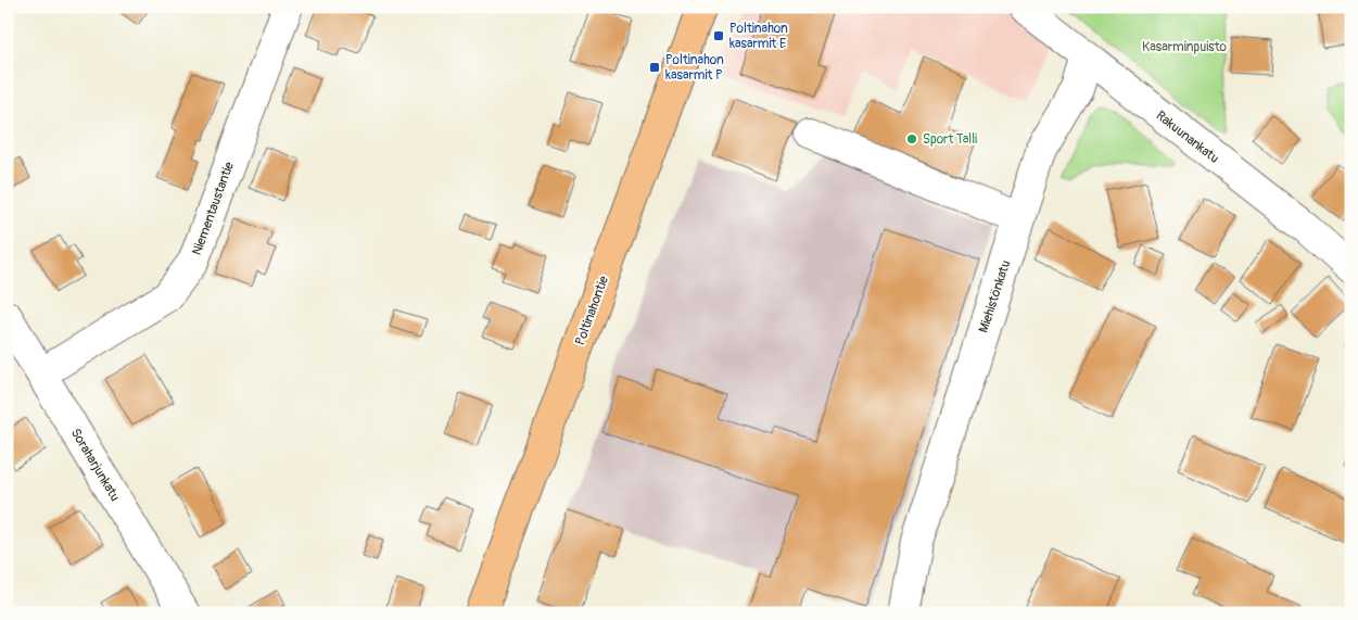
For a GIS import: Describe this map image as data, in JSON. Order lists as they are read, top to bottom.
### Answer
{
  "streets": {
    "main road": ["Poltinahontie"],
    "street": [
      "Rakuunankatu",
      "Niementaustantie",
      "Miehistönkatu",
      "Soraharjunkatu"
    ]
  },
  "crossings": [
    ["Rakuunankatu", "Miehistönkatu"],
    ["Niementaustantie", "Soraharjunkatu"]
  ],
  "parks": ["Kasarminpuisto"],
  "places": {
    "transit": ["Poltinahon kasarmit E", "Poltinahon kasarmit P"],
    "other": ["Sport Talli"]
  }
}
